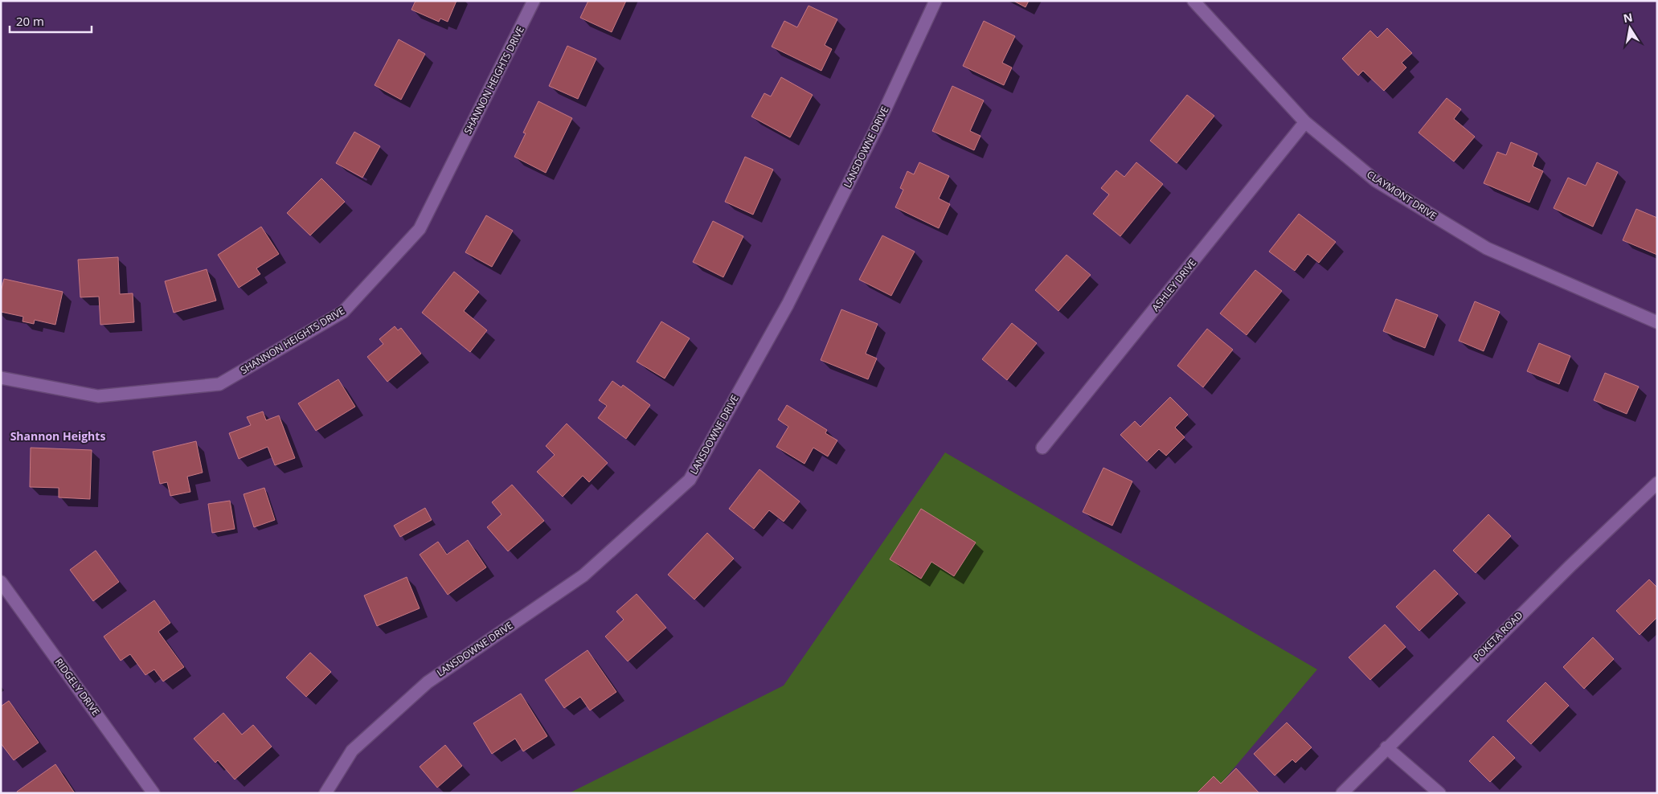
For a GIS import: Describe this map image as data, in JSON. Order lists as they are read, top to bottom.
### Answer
{
  "streets": {
    "street": [
      "SHANNON HEIGHTS DRIVE",
      "LANSDOWNE DRIVE",
      "CLAYMONT DRIVE",
      "ASHLEY DRIVE",
      "POKETA ROAD",
      "RIDGELY DRIVE"
    ]
  },
  "crossings": [
    ["CLAYMONT DRIVE", "ASHLEY DRIVE"]
  ],
  "districts": ["Shannon Heights"],
  "scale_bar": "20 m",
  "north": "top"
}
